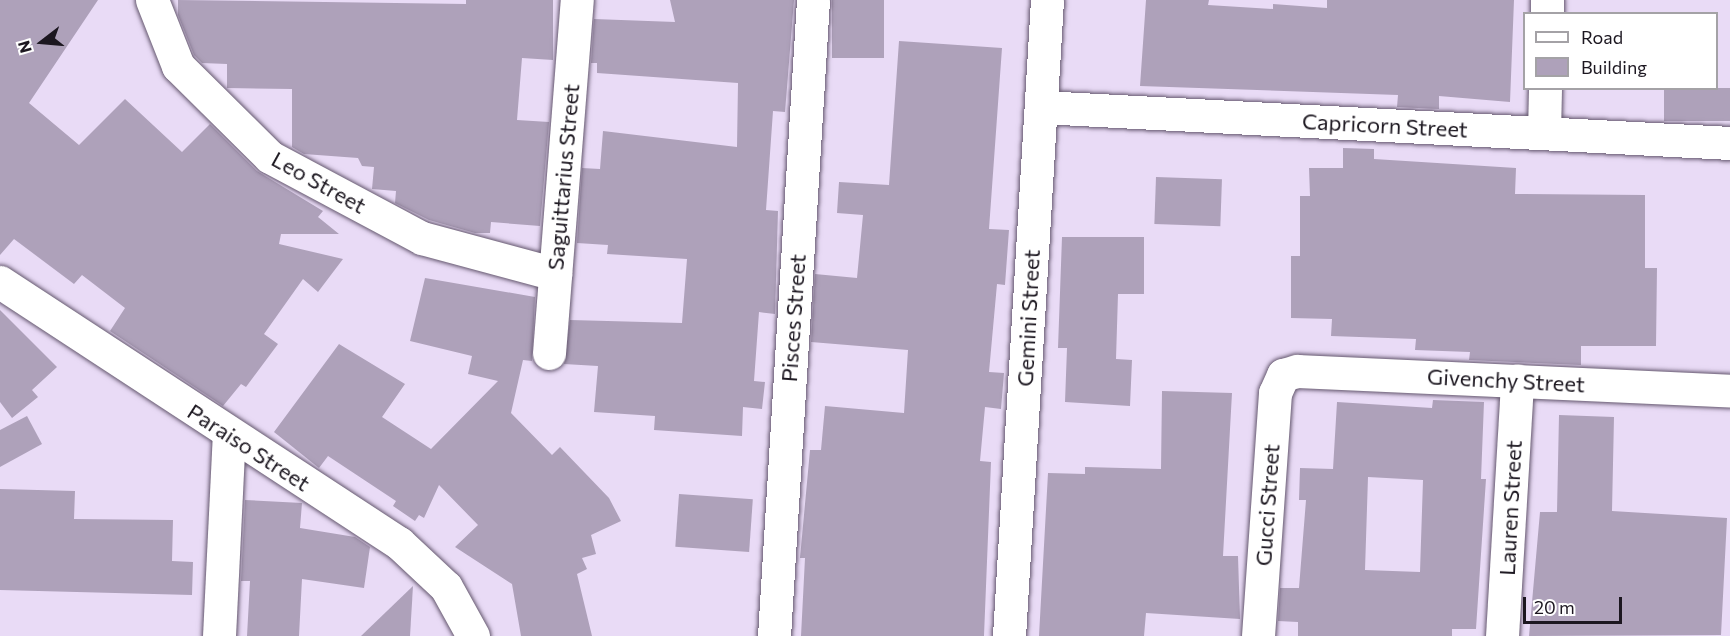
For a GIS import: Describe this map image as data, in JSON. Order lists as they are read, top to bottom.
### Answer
{
  "streets": {
    "street": [
      "Capricorn Street",
      "Saguittarius Street",
      "Leo Street",
      "Pisces Street",
      "Gemini Street",
      "Givenchy Street",
      "Paraiso Street",
      "Gucci Street",
      "Lauren Street"
    ]
  },
  "crossings": [
    ["Capricorn Street", "Gemini Street"],
    ["Saguittarius Street", "Leo Street"],
    ["Givenchy Street", "Gucci Street"],
    ["Givenchy Street", "Lauren Street"]
  ],
  "legend": ["Road", "Building"],
  "scale_bar": "20 m",
  "north": "left"
}
